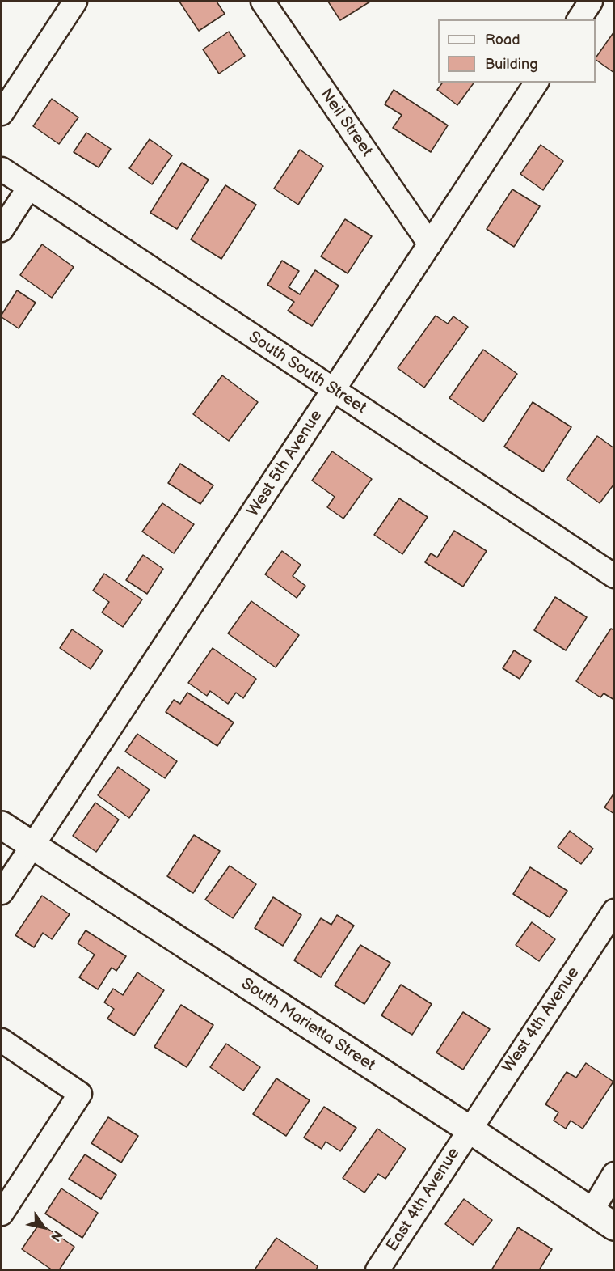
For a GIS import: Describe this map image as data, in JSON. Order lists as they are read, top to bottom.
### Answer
{
  "streets": {
    "main road": ["South Marietta Street"],
    "street": [
      "Neil Street",
      "South South Street",
      "West 5th Avenue",
      "West 4th Avenue",
      "East 4th Avenue"
    ]
  },
  "crossings": [
    ["Neil Street", "West 5th Avenue"],
    ["South South Street", "West 5th Avenue"],
    ["West 5th Avenue", "South Marietta Street"],
    ["West 4th Avenue", "South Marietta Street"],
    ["West 4th Avenue", "East 4th Avenue"],
    ["South Marietta Street", "East 4th Avenue"]
  ],
  "legend": ["Road", "Building"],
  "north": "bottom right"
}
